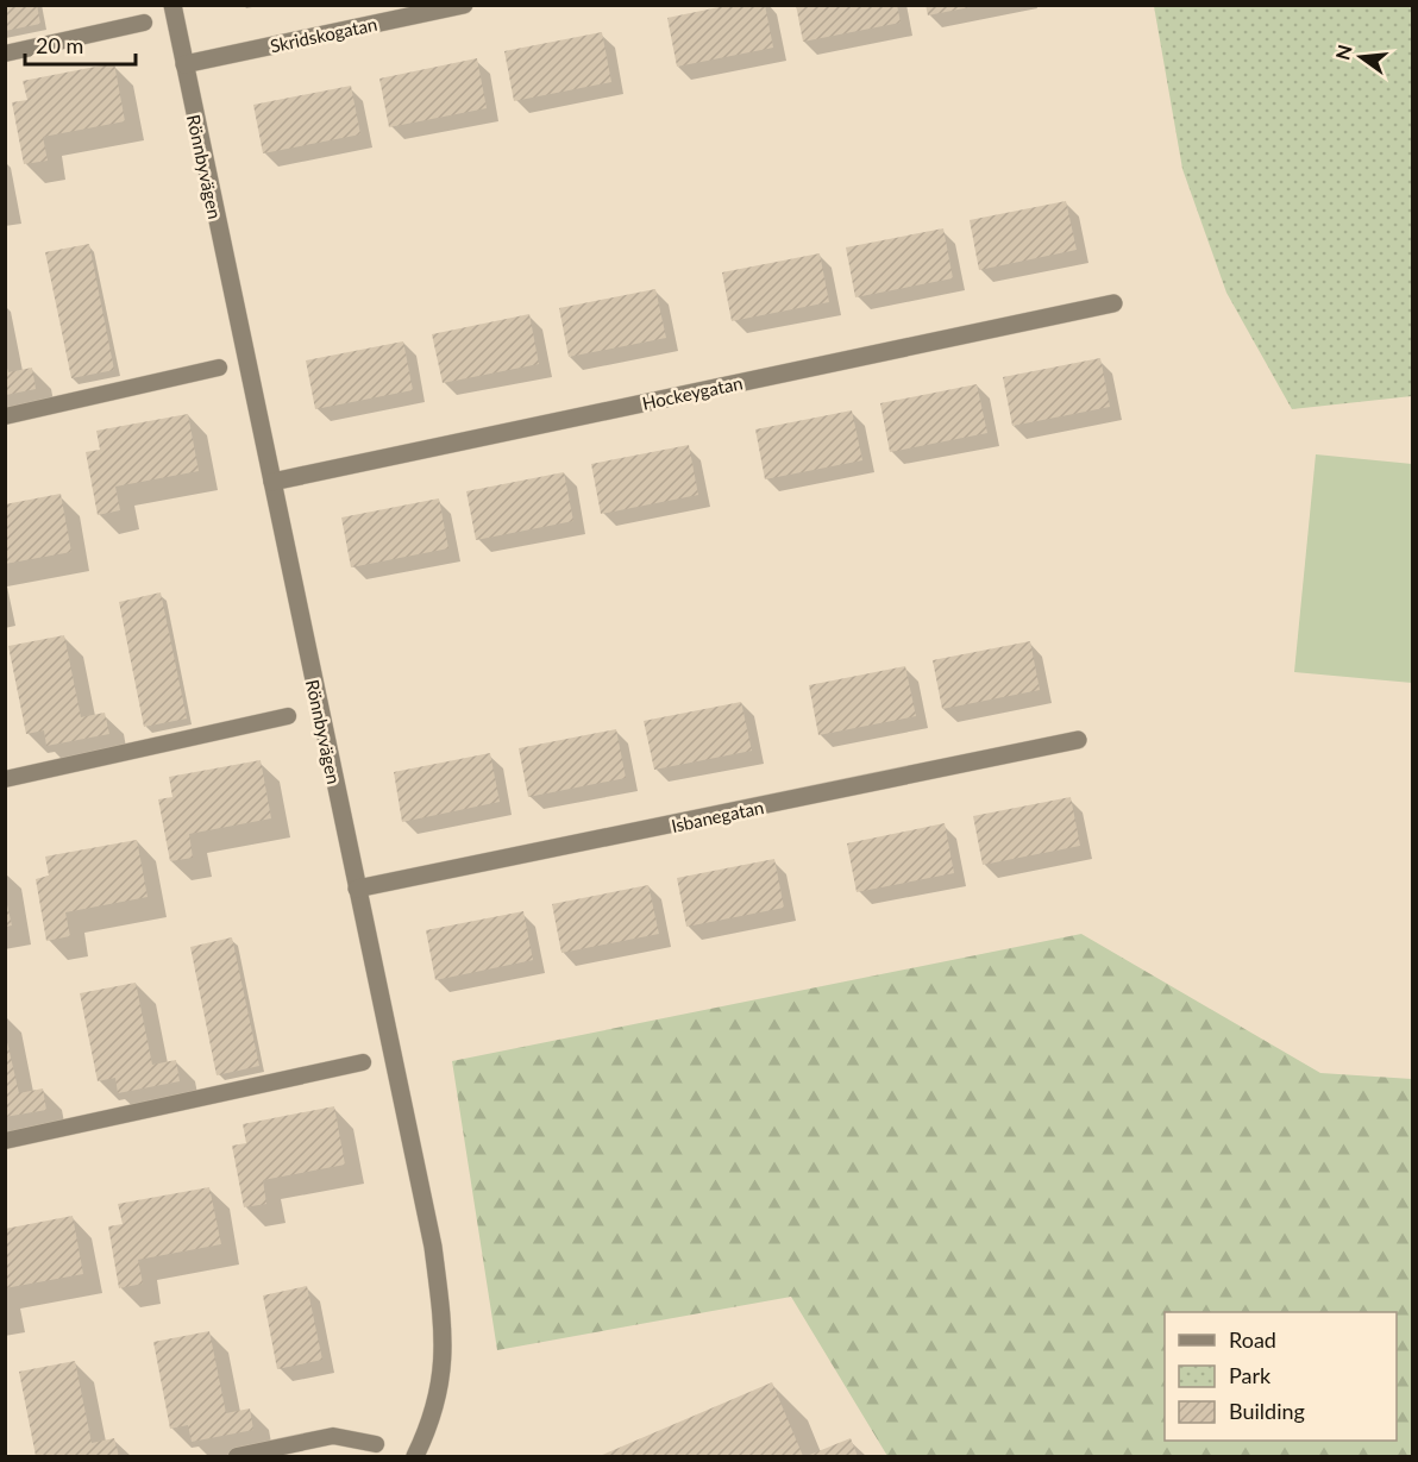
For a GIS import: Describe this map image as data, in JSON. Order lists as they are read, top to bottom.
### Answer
{
  "streets": {
    "street": [
      "Skridskogatan",
      "Rönnbyvägen",
      "Hockeygatan",
      "Isbanegatan"
    ]
  },
  "crossings": [
    ["Skridskogatan", "Rönnbyvägen"],
    ["Rönnbyvägen", "Hockeygatan"],
    ["Rönnbyvägen", "Isbanegatan"]
  ],
  "legend": ["Road", "Park", "Building"],
  "scale_bar": "20 m",
  "north": "left"
}
